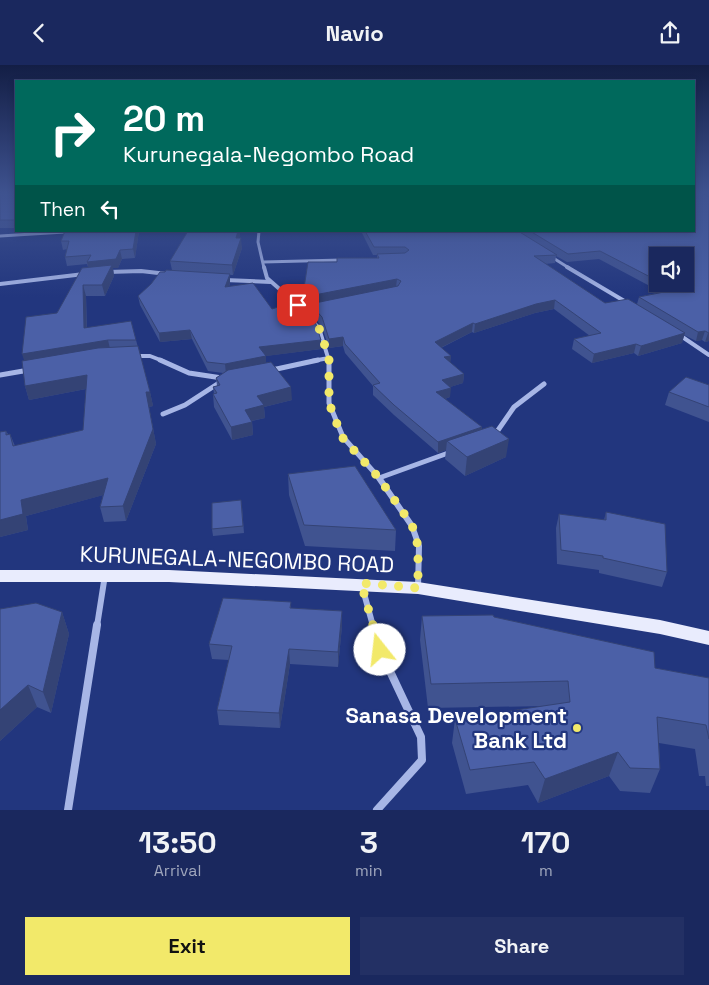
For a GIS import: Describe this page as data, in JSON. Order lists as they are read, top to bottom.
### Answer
{
  "streets": {
    "main road": ["KURUNEGALA-NEGOMBO ROAD"]
  },
  "places": ["Sanasa Development Bank Ltd"],
  "page": {
    "header": "Navio",
    "turn": ["20 m", "Kurunegala-Negombo Road"],
    "then": "Then",
    "eta": [
      "13:50",
      "Arrival",
      "3",
      "min",
      "170",
      "m"
    ],
    "buttons": ["Exit", "Share"]
  }
}
